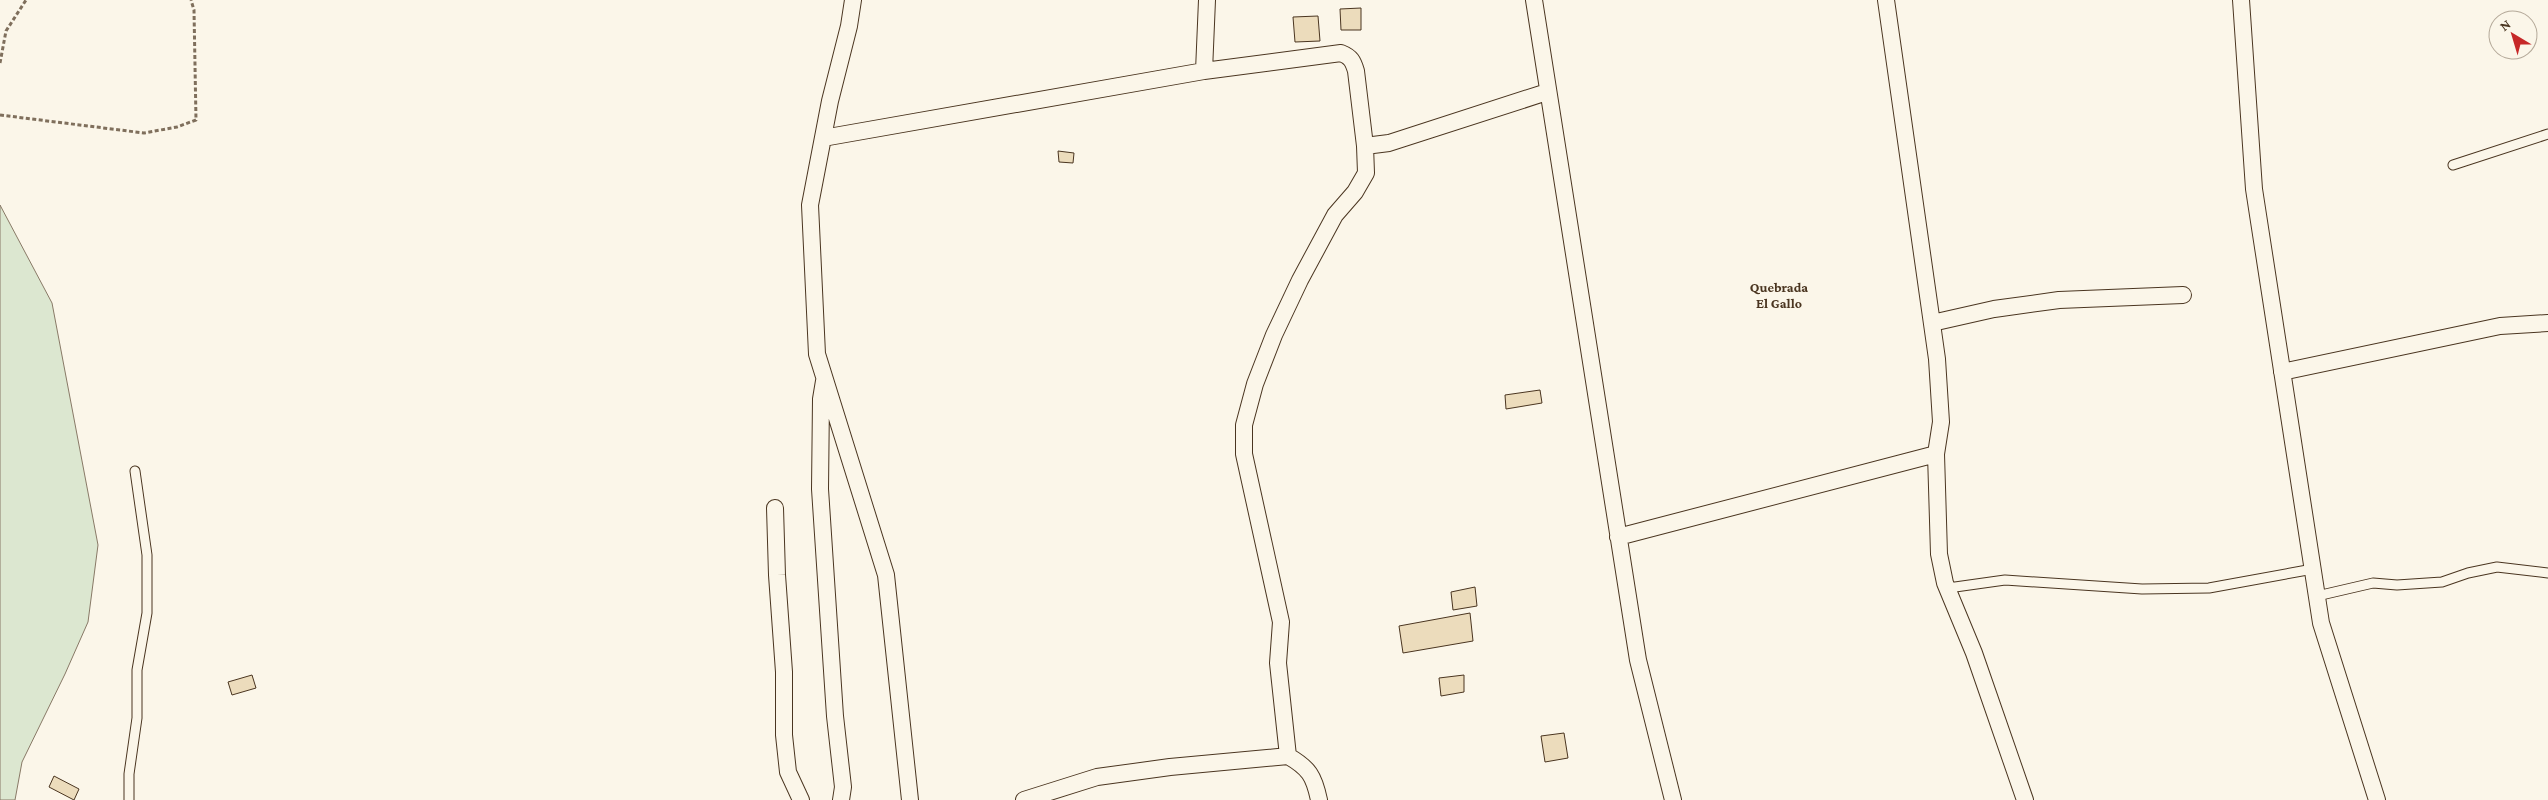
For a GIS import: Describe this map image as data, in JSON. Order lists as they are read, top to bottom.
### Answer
{
  "districts": ["Quebrada El Gallo"],
  "north": "top left"
}
